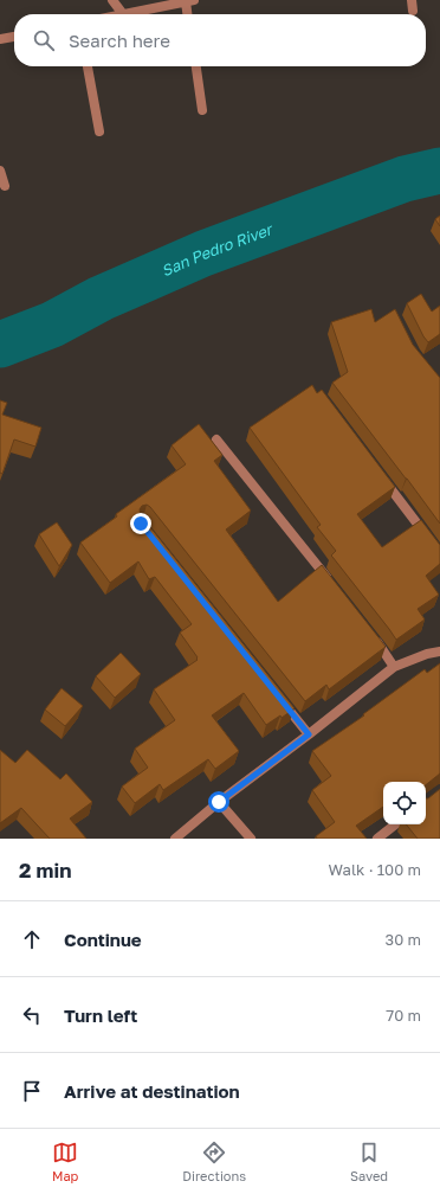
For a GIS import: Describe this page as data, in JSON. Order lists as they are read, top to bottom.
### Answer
{
  "water": ["San Pedro River"],
  "page": {
    "search": "Search here",
    "heading": ["2 min", "Walk · 100 m"],
    "list": [
      ["Continue", "30 m"],
      ["Turn left", "70 m"],
      "Arrive at destination"
    ],
    "nav": ["Map", "Directions", "Saved"]
  }
}
